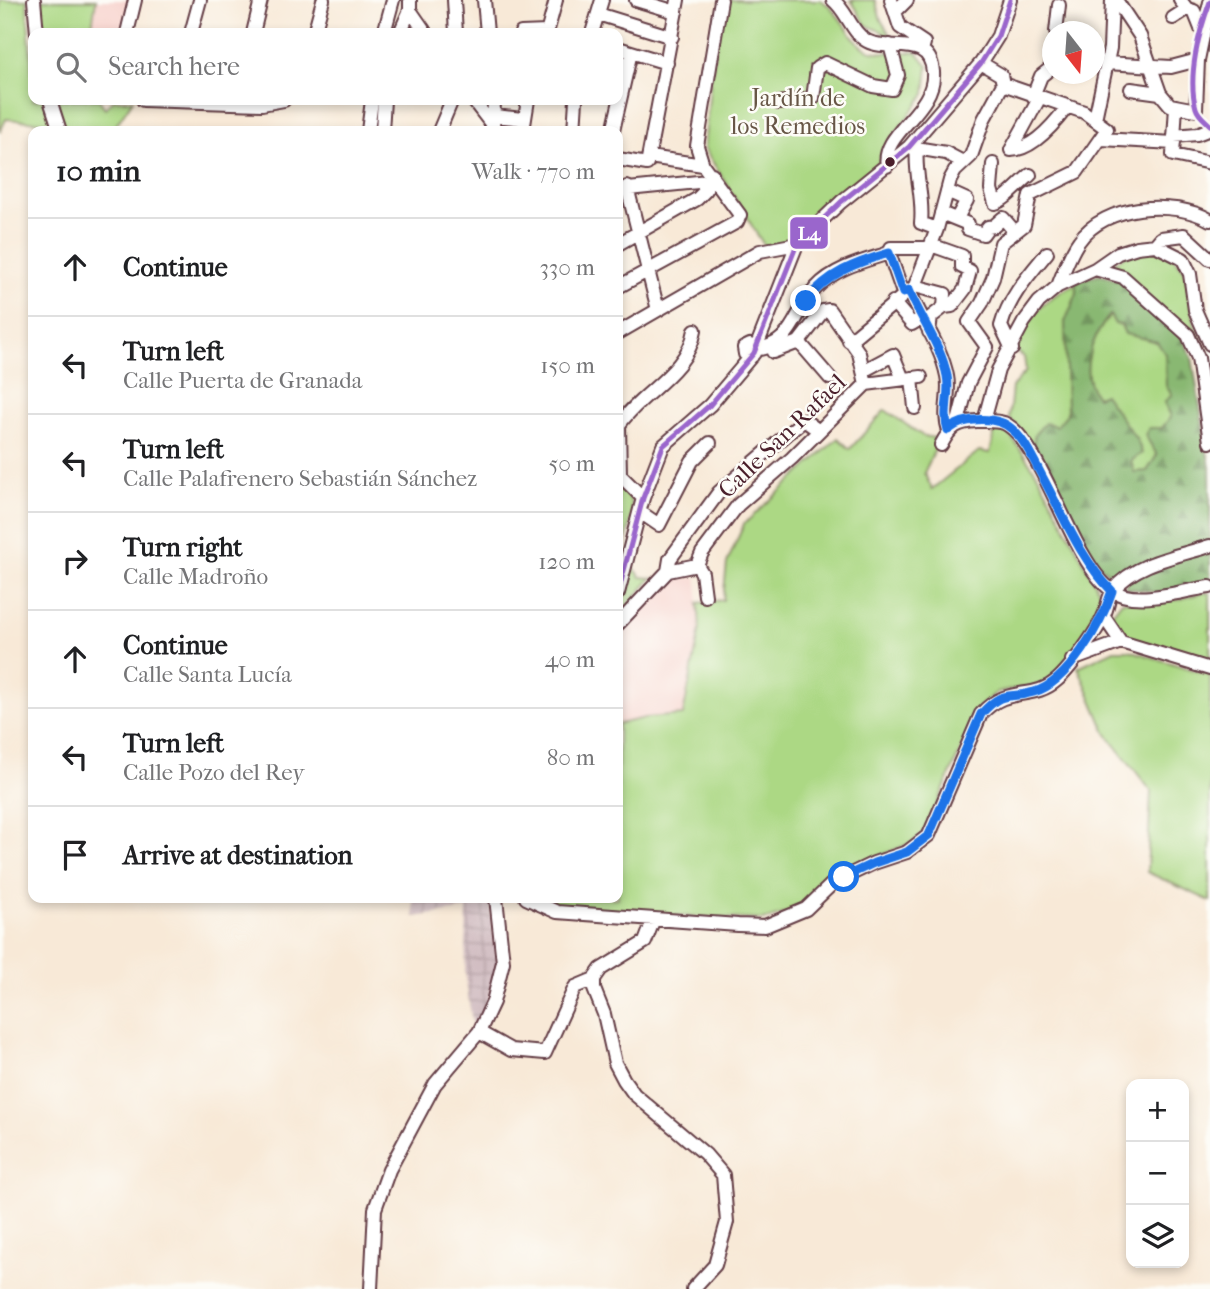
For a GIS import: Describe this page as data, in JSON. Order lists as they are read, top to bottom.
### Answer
{
  "streets": {
    "street": ["Calle San Rafael"]
  },
  "parks": ["Jardín de los Remedios"],
  "lines": ["transit line L4"],
  "north": "bottom",
  "page": {
    "search": "Search here",
    "heading": ["10 min", "Walk · 770 m"],
    "list": [
      ["Continue", "330 m"],
      ["Turn left", "Calle Puerta de Granada", "150 m"],
      ["Turn left", "Calle Palafrenero Sebastián Sánchez", "50 m"],
      ["Turn right", "Calle Madroño", "120 m"],
      ["Continue", "Calle Santa Lucía", "40 m"],
      ["Turn left", "Calle Pozo del Rey", "80 m"],
      "Arrive at destination"
    ],
    "map_buttons": ["+", "−"]
  }
}
